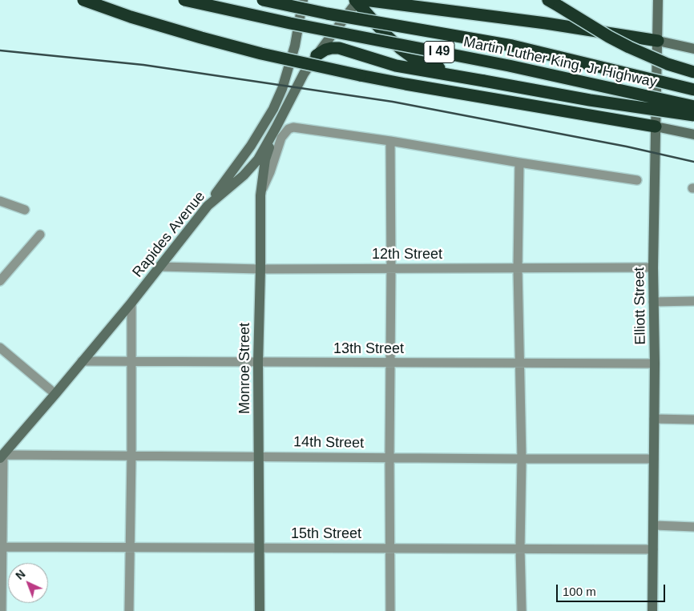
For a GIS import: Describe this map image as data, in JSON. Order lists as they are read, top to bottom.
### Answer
{
  "streets": {
    "highway": ["I 49", "Martin Luther King, Jr Highway"],
    "main road": ["Rapides Avenue", "Elliott Street", "Monroe Street"],
    "street": [
      "12th Street",
      "13th Street",
      "14th Street",
      "15th Street"
    ]
  },
  "crossings": [
    ["Rapides Avenue", "12th Street"],
    ["Rapides Avenue", "13th Street"],
    ["Rapides Avenue", "Monroe Street"],
    ["Rapides Avenue", "14th Street"],
    ["12th Street", "Elliott Street"],
    ["12th Street", "Monroe Street"],
    ["Elliott Street", "13th Street"],
    ["Elliott Street", "14th Street"],
    ["Elliott Street", "15th Street"],
    ["13th Street", "Monroe Street"],
    ["Monroe Street", "14th Street"],
    ["Monroe Street", "15th Street"]
  ],
  "scale_bar": "100 m",
  "north": "top left"
}
